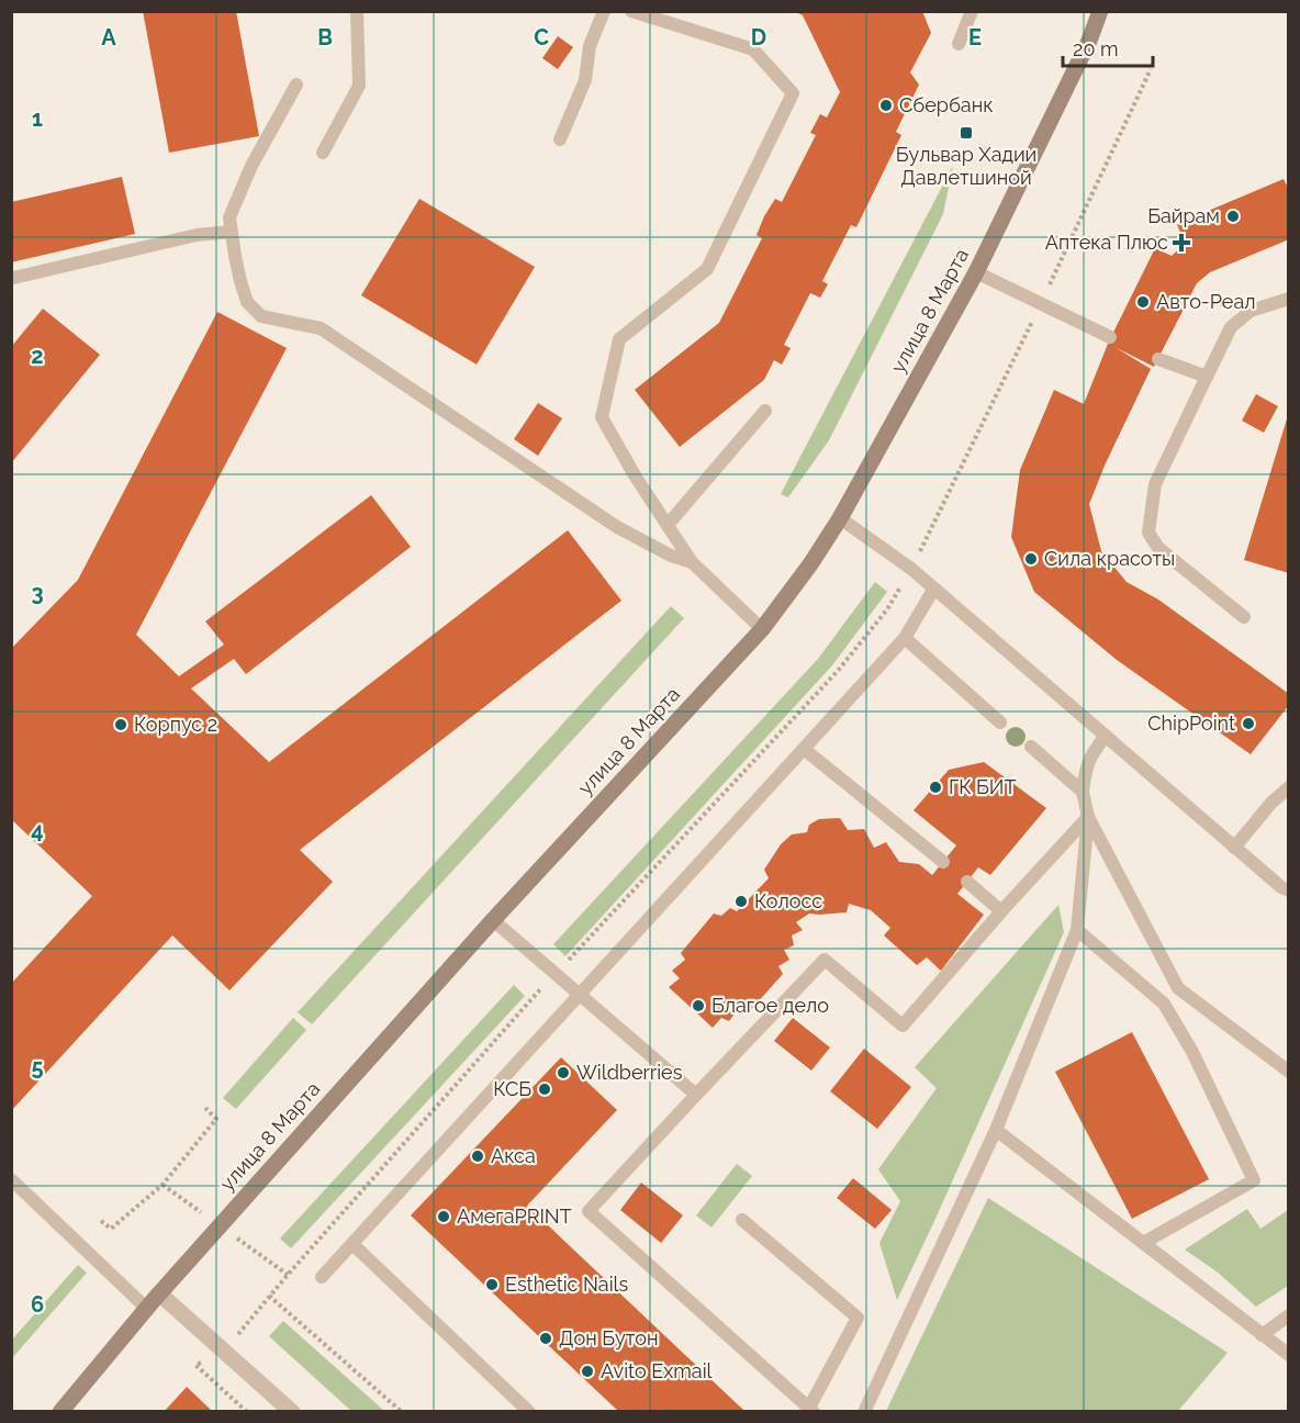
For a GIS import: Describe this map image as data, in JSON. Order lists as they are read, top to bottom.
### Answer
{
  "streets": {
    "main road": ["улица 8 Марта"]
  },
  "places": {
    "other": [
      "Сбербанк",
      "Байрам",
      "Авто-Реал",
      "Сила красоты",
      "ChipPoint",
      "Корпус 2",
      "ГК БИТ",
      "Колосс",
      "Благое дело",
      "Wildberries",
      "КСБ",
      "Акса",
      "АмегаPRINT",
      "Esthetic Nails",
      "Дон Бутон",
      "Avito Exmail"
    ],
    "transit": ["Бульвар Хадии Давлетшиной"],
    "health": ["Аптека Плюс"]
  },
  "scale_bar": "20 m",
  "grid": {
    "columns": [
      "A",
      "B",
      "C",
      "D",
      "E"
    ],
    "rows": [
      "1",
      "2",
      "3",
      "4",
      "5",
      "6"
    ]
  }
}
